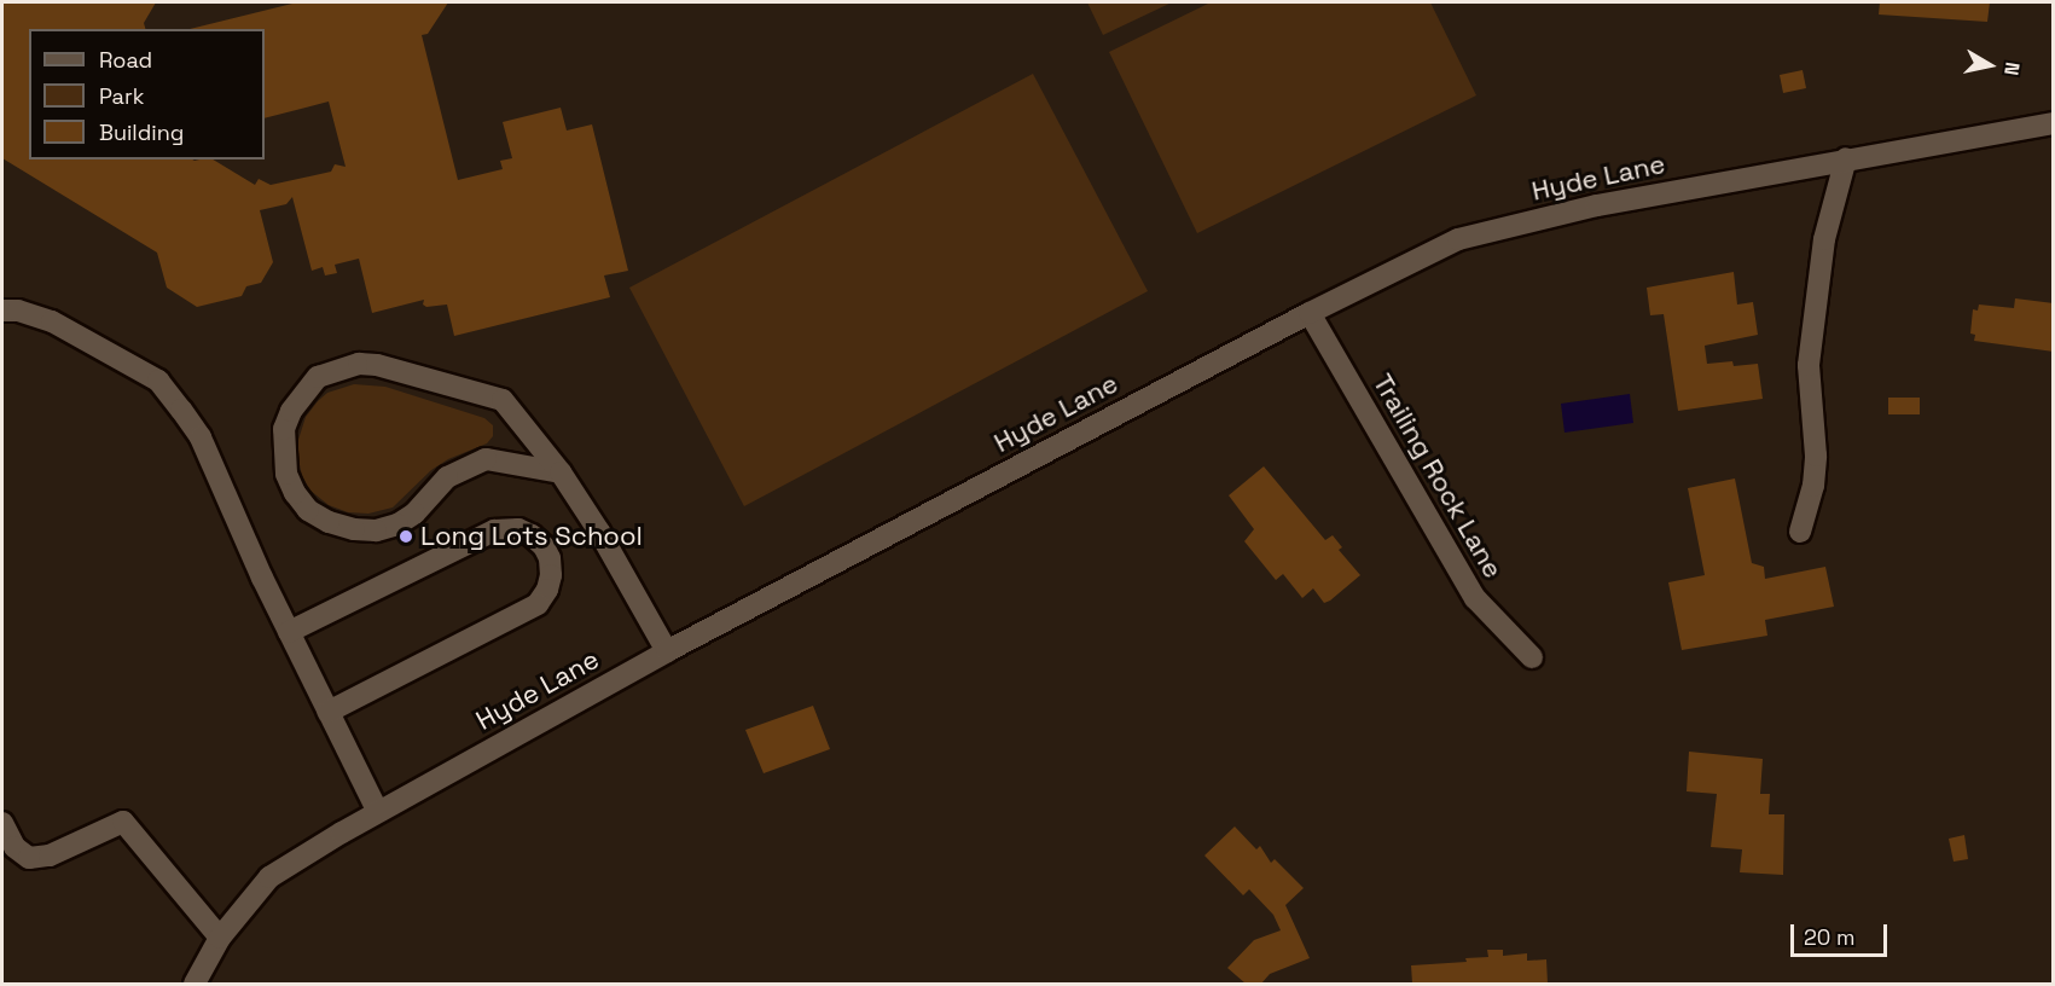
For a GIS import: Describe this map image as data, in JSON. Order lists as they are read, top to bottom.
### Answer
{
  "streets": {
    "street": ["Hyde Lane", "Trailing Rock Lane"]
  },
  "crossings": [
    ["Hyde Lane", "Trailing Rock Lane"]
  ],
  "places": ["Long Lots School"],
  "legend": ["Road", "Park", "Building"],
  "scale_bar": "20 m",
  "north": "right"
}
